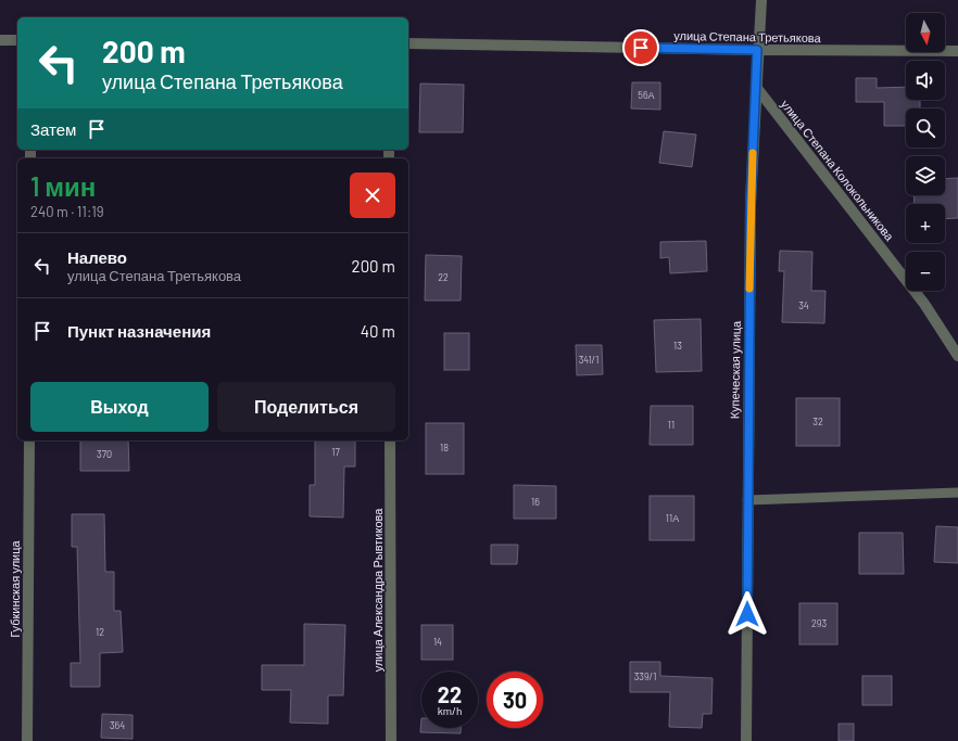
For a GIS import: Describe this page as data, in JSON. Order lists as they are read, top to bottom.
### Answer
{
  "streets": {
    "street": [
      "улица Степана Третьякова",
      "улица Степана Колокольникова",
      "Купеческая улица",
      "Губкинская улица",
      "улица Александра Рывтикова"
    ]
  },
  "crossings": [
    ["улица Степана Третьякова", "Купеческая улица"],
    ["улица Степана Колокольникова", "Купеческая улица"]
  ],
  "house_numbers": [
    "56А",
    "22",
    "34",
    "13",
    "341/1",
    "32",
    "11",
    "18",
    "17",
    "370",
    "16",
    "11А",
    "293",
    "12",
    "14",
    "339/1",
    "364"
  ],
  "north": "bottom",
  "page": {
    "map_buttons": ["+", "−"],
    "turn": ["200 m", "улица Степана Третьякова"],
    "then": "Затем",
    "heading": ["1 мин", "240 m · 11:19"],
    "list": [
      {
        "name": "Налево",
        "note": "улица Степана Третьякова",
        "value": "200 m"
      },
      {
        "name": "Пункт назначения",
        "value": "40 m"
      }
    ],
    "buttons": ["Выход", "Поделиться"],
    "speed": "22 km/h",
    "limit": "30"
  }
}
